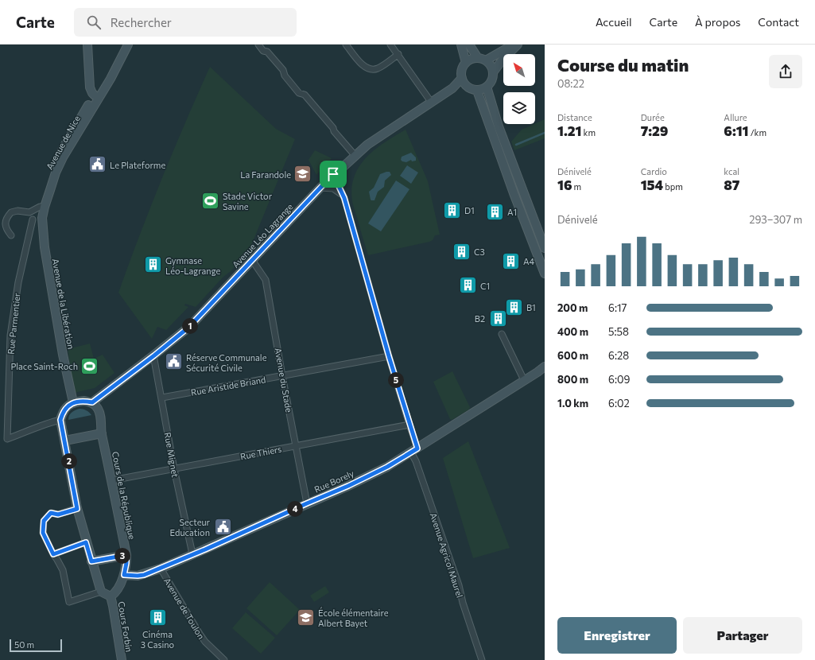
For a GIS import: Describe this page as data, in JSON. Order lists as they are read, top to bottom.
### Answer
{
  "streets": {
    "main road": [
      "Avenue de Nice",
      "Avenue Léo Lagrange",
      "Avenue de la Libération",
      "Rue Borely",
      "Cours de la République",
      "Cours Forbin"
    ],
    "street": [
      "Rue Parmentier",
      "Avenue du Stade",
      "Rue Aristide Briand",
      "Rue Thiers",
      "Rue Mignet",
      "Avenue Agricol Maurel",
      "Avenue de Toulon"
    ]
  },
  "crossings": [
    ["Avenue de Nice", "Avenue de la Libération"],
    ["Avenue Léo Lagrange", "Avenue de la Libération"],
    ["Avenue Léo Lagrange", "Rue Parmentier"],
    ["Avenue Léo Lagrange", "Avenue du Stade"],
    ["Avenue Léo Lagrange", "Rue Mignet"],
    ["Avenue Léo Lagrange", "Cours de la République"],
    ["Avenue Léo Lagrange", "Avenue Agricol Maurel"],
    ["Avenue de la Libération", "Rue Parmentier"],
    ["Avenue de la Libération", "Cours de la République"],
    ["Rue Parmentier", "Cours de la République"],
    ["Avenue du Stade", "Rue Aristide Briand"],
    ["Avenue du Stade", "Rue Thiers"],
    ["Avenue du Stade", "Rue Borely"],
    ["Rue Aristide Briand", "Rue Mignet"],
    ["Rue Aristide Briand", "Avenue Agricol Maurel"],
    ["Rue Thiers", "Rue Mignet"],
    ["Rue Thiers", "Cours de la République"],
    ["Rue Thiers", "Avenue Agricol Maurel"],
    ["Rue Mignet", "Rue Borely"],
    ["Rue Borely", "Cours de la République"],
    ["Rue Borely", "Avenue Agricol Maurel"],
    ["Rue Borely", "Avenue de Toulon"],
    ["Cours de la République", "Cours Forbin"]
  ],
  "places": {
    "public building": ["Le Plateforme", "Réserve Communale Sécurité Civile", "Secteur Education"],
    "school or university": ["La Farandole", "École élémentaire Albert Bayet"],
    "sports": ["Stade Victor Savine", "Place Saint-Roch"],
    "building": [
      "D1",
      "A1",
      "C3",
      "A4",
      "Gymnase Léo-Lagrange",
      "C1",
      "B1",
      "B2",
      "Cinéma 3 Casino"
    ]
  },
  "scale_bar": "50 m",
  "north": "top left",
  "page": {
    "header": "Carte",
    "search": "Rechercher",
    "nav": [
      "Accueil",
      "Carte",
      "À propos",
      "Contact"
    ],
    "heading": ["Course du matin", "08:22"],
    "stats": [
      ["Distance", "1.21 km"],
      ["Durée", "7:29"],
      ["Allure", "6:11 /km"],
      ["Dénivelé", "16 m"],
      ["Cardio", "154 bpm"],
      ["kcal", "87"]
    ],
    "chart": ["Dénivelé", "293–307 m"],
    "list": [
      {
        "name": "200 m",
        "note": "6:17"
      },
      {
        "name": "400 m",
        "note": "5:58"
      },
      {
        "name": "600 m",
        "note": "6:28"
      },
      {
        "name": "800 m",
        "note": "6:09"
      },
      {
        "name": "1.0 km",
        "note": "6:02"
      }
    ],
    "pins": [
      "1",
      "5",
      "2",
      "4",
      "3"
    ],
    "buttons": ["Enregistrer", "Partager"],
    "scale": "50 m"
  }
}
